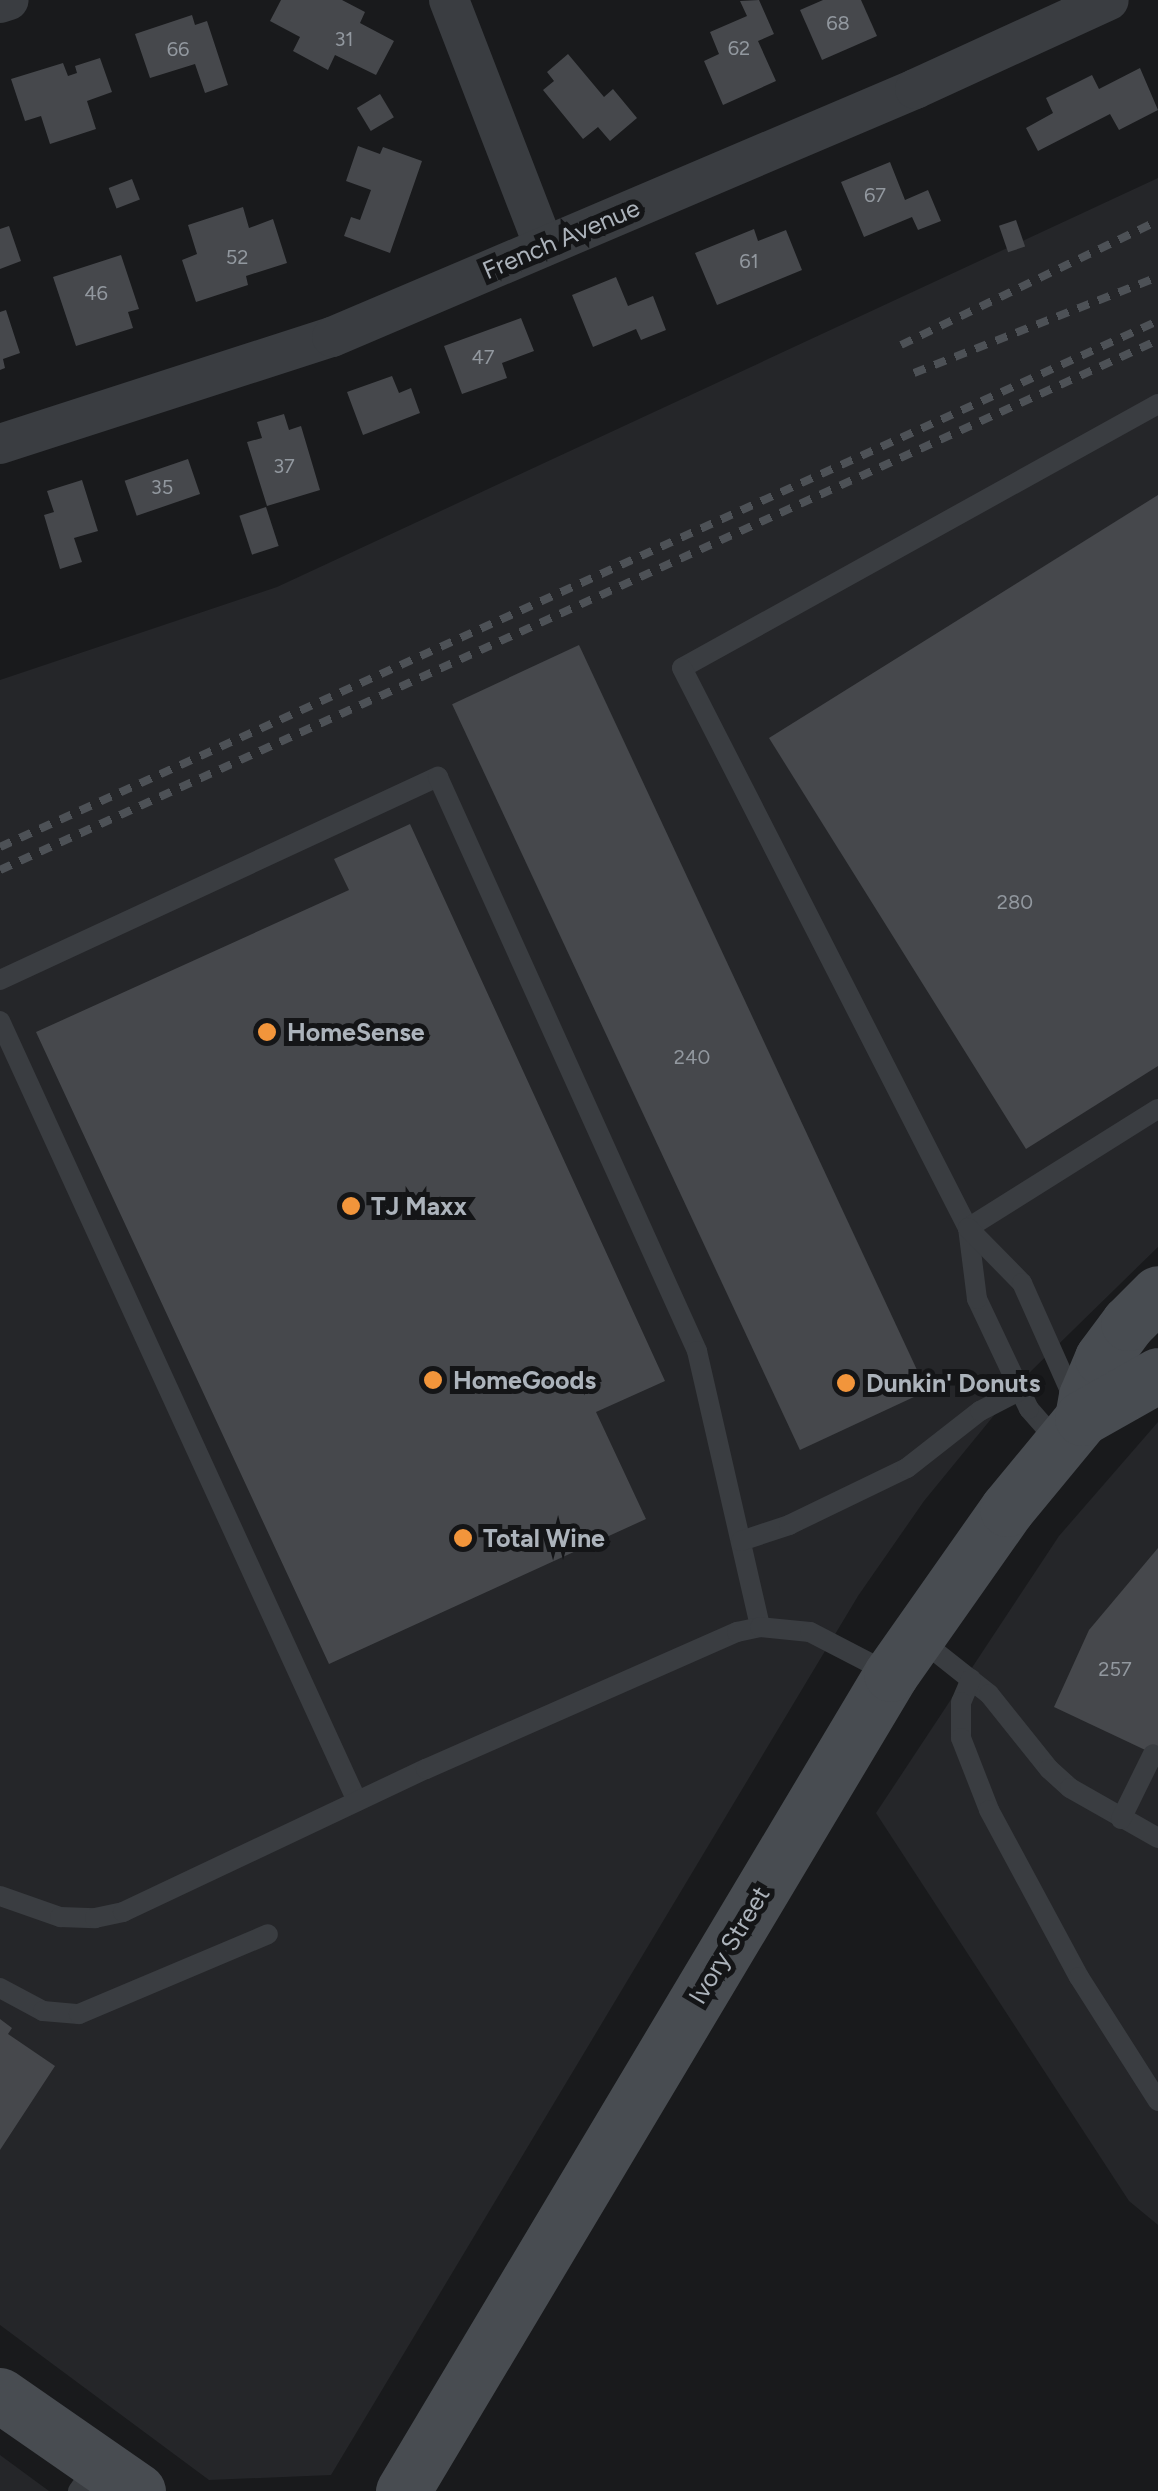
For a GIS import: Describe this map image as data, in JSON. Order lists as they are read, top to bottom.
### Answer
{
  "streets": {
    "street": ["French Avenue", "Ivory Street"]
  },
  "places": [
    "HomeSense",
    "TJ Maxx",
    "HomeGoods",
    "Dunkin' Donuts",
    "Total Wine"
  ],
  "house_numbers": [
    "68",
    "31",
    "62",
    "66",
    "67",
    "52",
    "61",
    "46",
    "47",
    "37",
    "35",
    "280",
    "240",
    "257"
  ]
}
